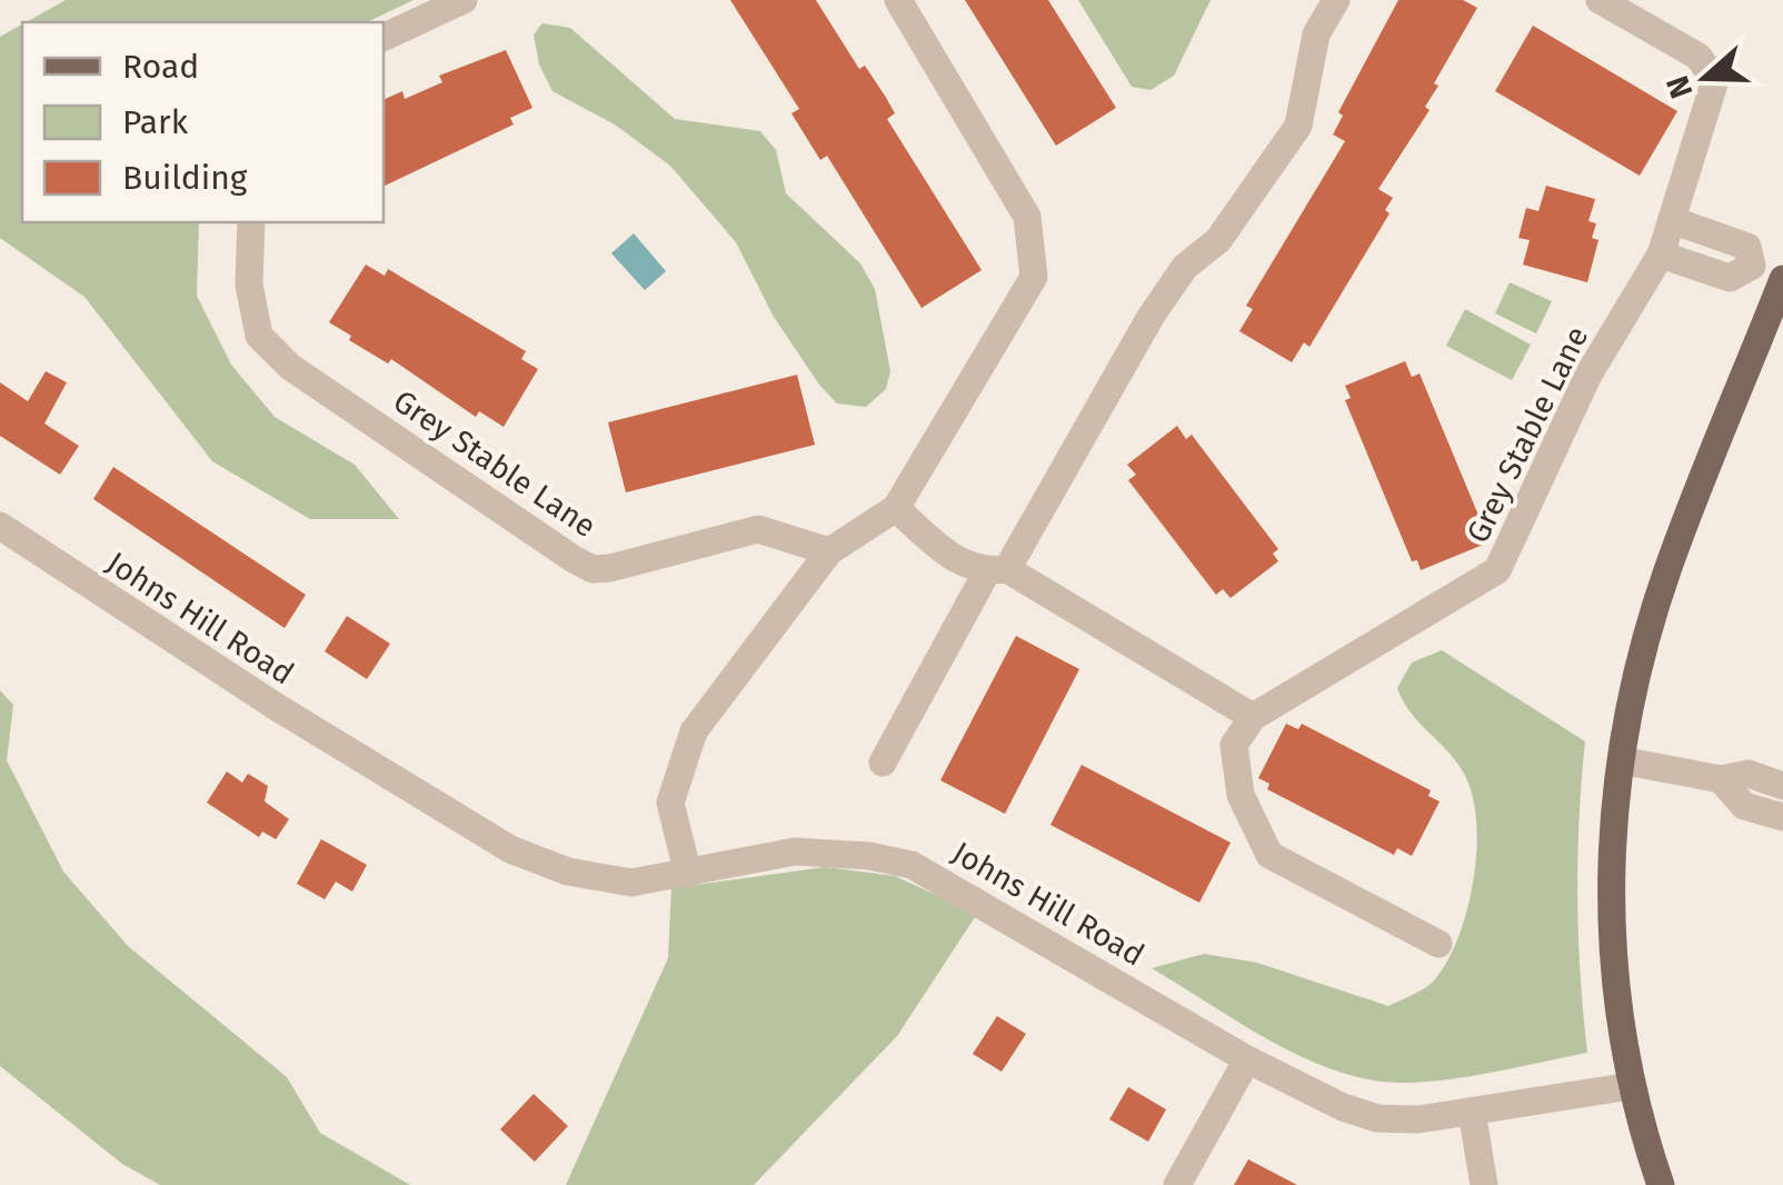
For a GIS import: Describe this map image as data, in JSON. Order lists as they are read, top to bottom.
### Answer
{
  "streets": {
    "street": ["Grey Stable Lane", "Johns Hill Road"]
  },
  "legend": ["Road", "Park", "Building"],
  "north": "left"
}
